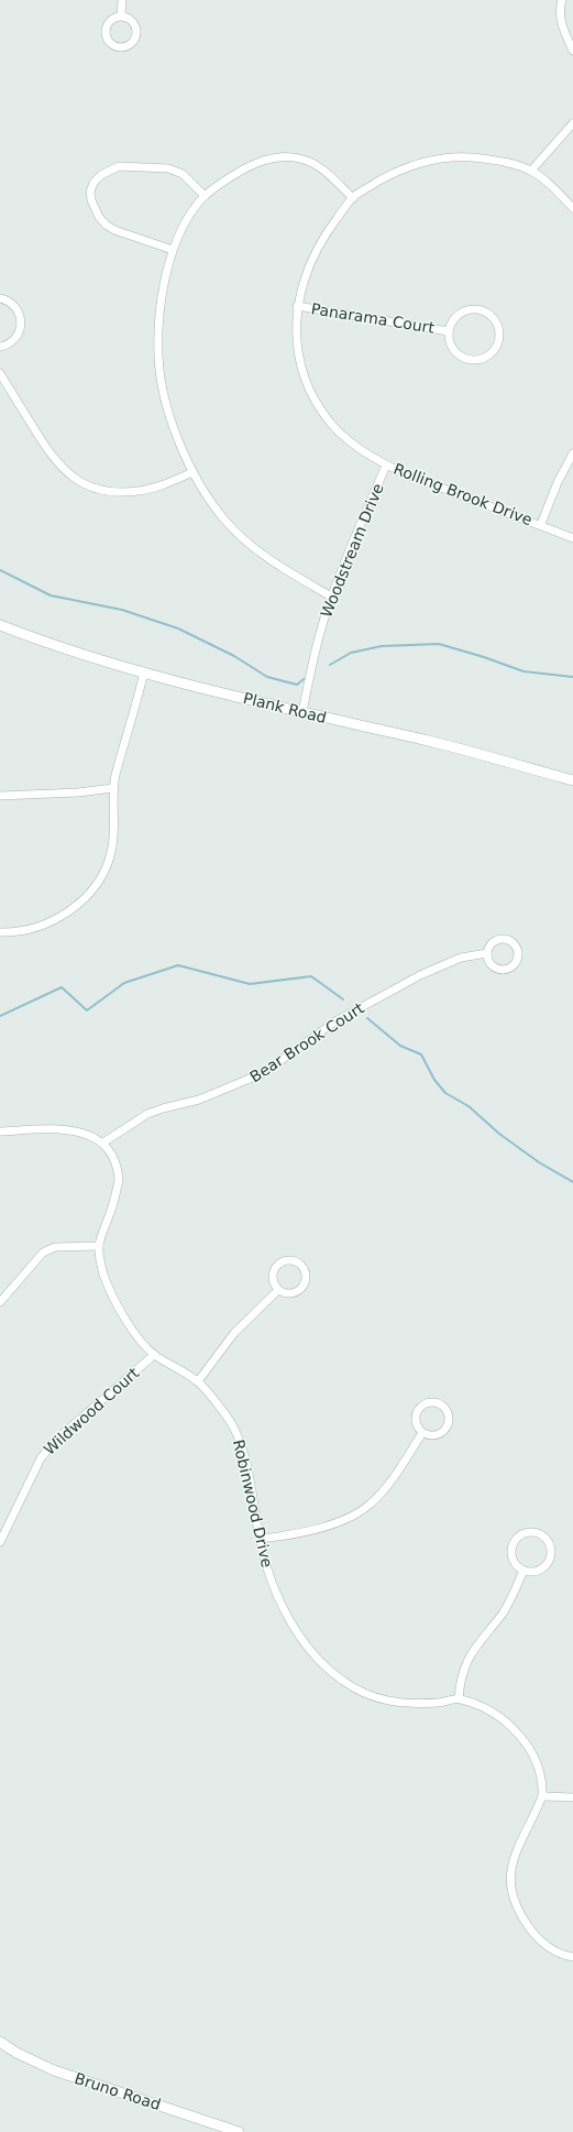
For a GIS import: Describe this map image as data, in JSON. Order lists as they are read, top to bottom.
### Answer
{
  "streets": {
    "street": [
      "Panarama Court",
      "Rolling Brook Drive",
      "Woodstream Drive",
      "Plank Road",
      "Bear Brook Court",
      "Wildwood Court",
      "Robinwood Drive",
      "Bruno Road"
    ]
  },
  "crossings": [
    ["Panarama Court", "Rolling Brook Drive"],
    ["Rolling Brook Drive", "Woodstream Drive"],
    ["Woodstream Drive", "Plank Road"],
    ["Bear Brook Court", "Robinwood Drive"],
    ["Wildwood Court", "Robinwood Drive"]
  ]
}
